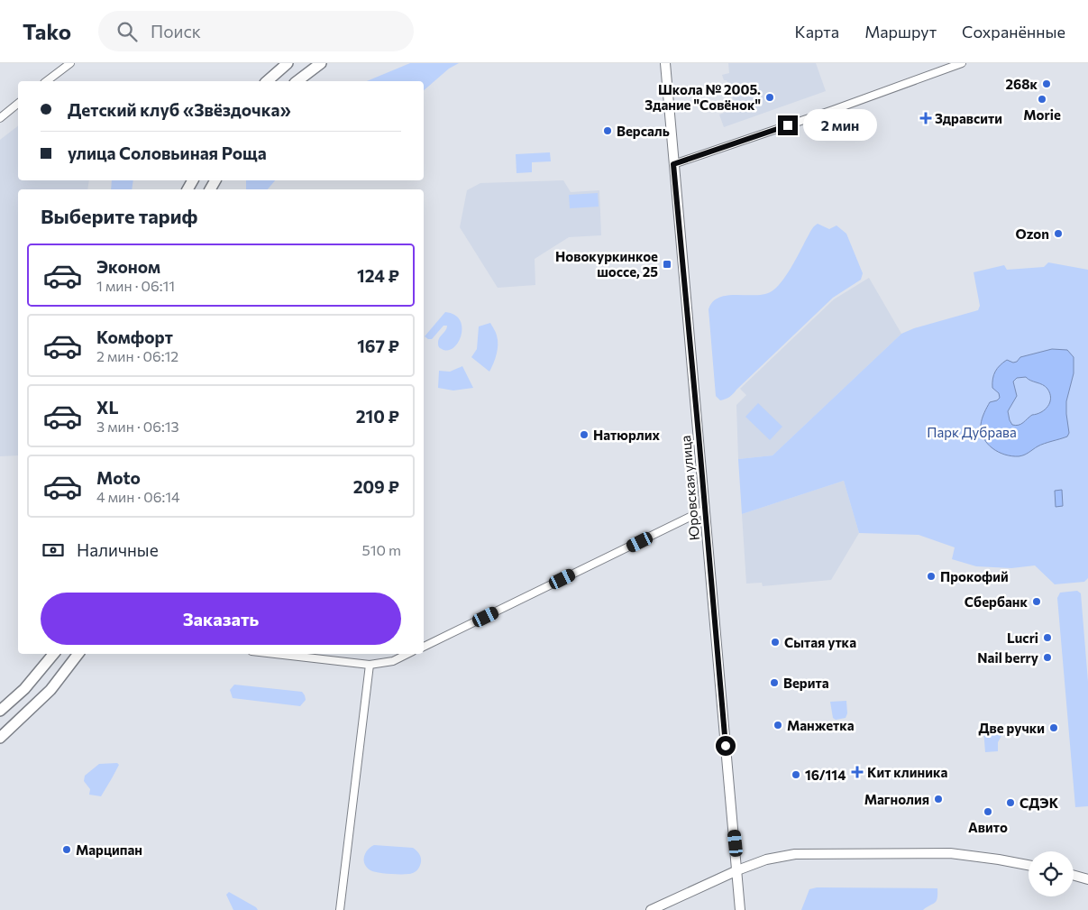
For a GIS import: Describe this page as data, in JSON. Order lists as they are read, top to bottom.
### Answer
{
  "streets": {
    "street": ["Юровская улица"]
  },
  "parks": ["Парк Дубрава"],
  "places": {
    "other": [
      "268к",
      "Школа № 2005. Здание \"Совёнок\"",
      "Morie",
      "Версаль",
      "Ozon",
      "Натюрлих",
      "Прокофий",
      "Сбербанк",
      "Lucri",
      "Сытая утка",
      "Nail berry",
      "Верита",
      "Манжетка",
      "Две ручки",
      "16/114",
      "Магнолия",
      "СДЭК",
      "Авито",
      "Марципан"
    ],
    "health": ["Здравсити", "Кит клиника"],
    "transit": ["Новокуркинкое шоссе, 25"]
  },
  "page": {
    "header": "Tako",
    "search": "Поиск",
    "nav": ["Карта", "Маршрут", "Сохранённые"],
    "banner": ["Детский клуб «Звёздочка»", "улица Соловьиная Роща"],
    "bubble": "2 мин",
    "heading": "Выберите тариф",
    "list": [
      {
        "name": "Эконом",
        "note": "1 мин · 06:11",
        "value": "124 ₽"
      },
      {
        "name": "Комфорт",
        "note": "2 мин · 06:12",
        "value": "167 ₽"
      },
      {
        "name": "XL",
        "note": "3 мин · 06:13",
        "value": "210 ₽"
      },
      {
        "name": "Moto",
        "note": "4 мин · 06:14",
        "value": "209 ₽"
      }
    ],
    "pay": ["Наличные", "510 m"],
    "buttons": "Заказать"
  }
}
